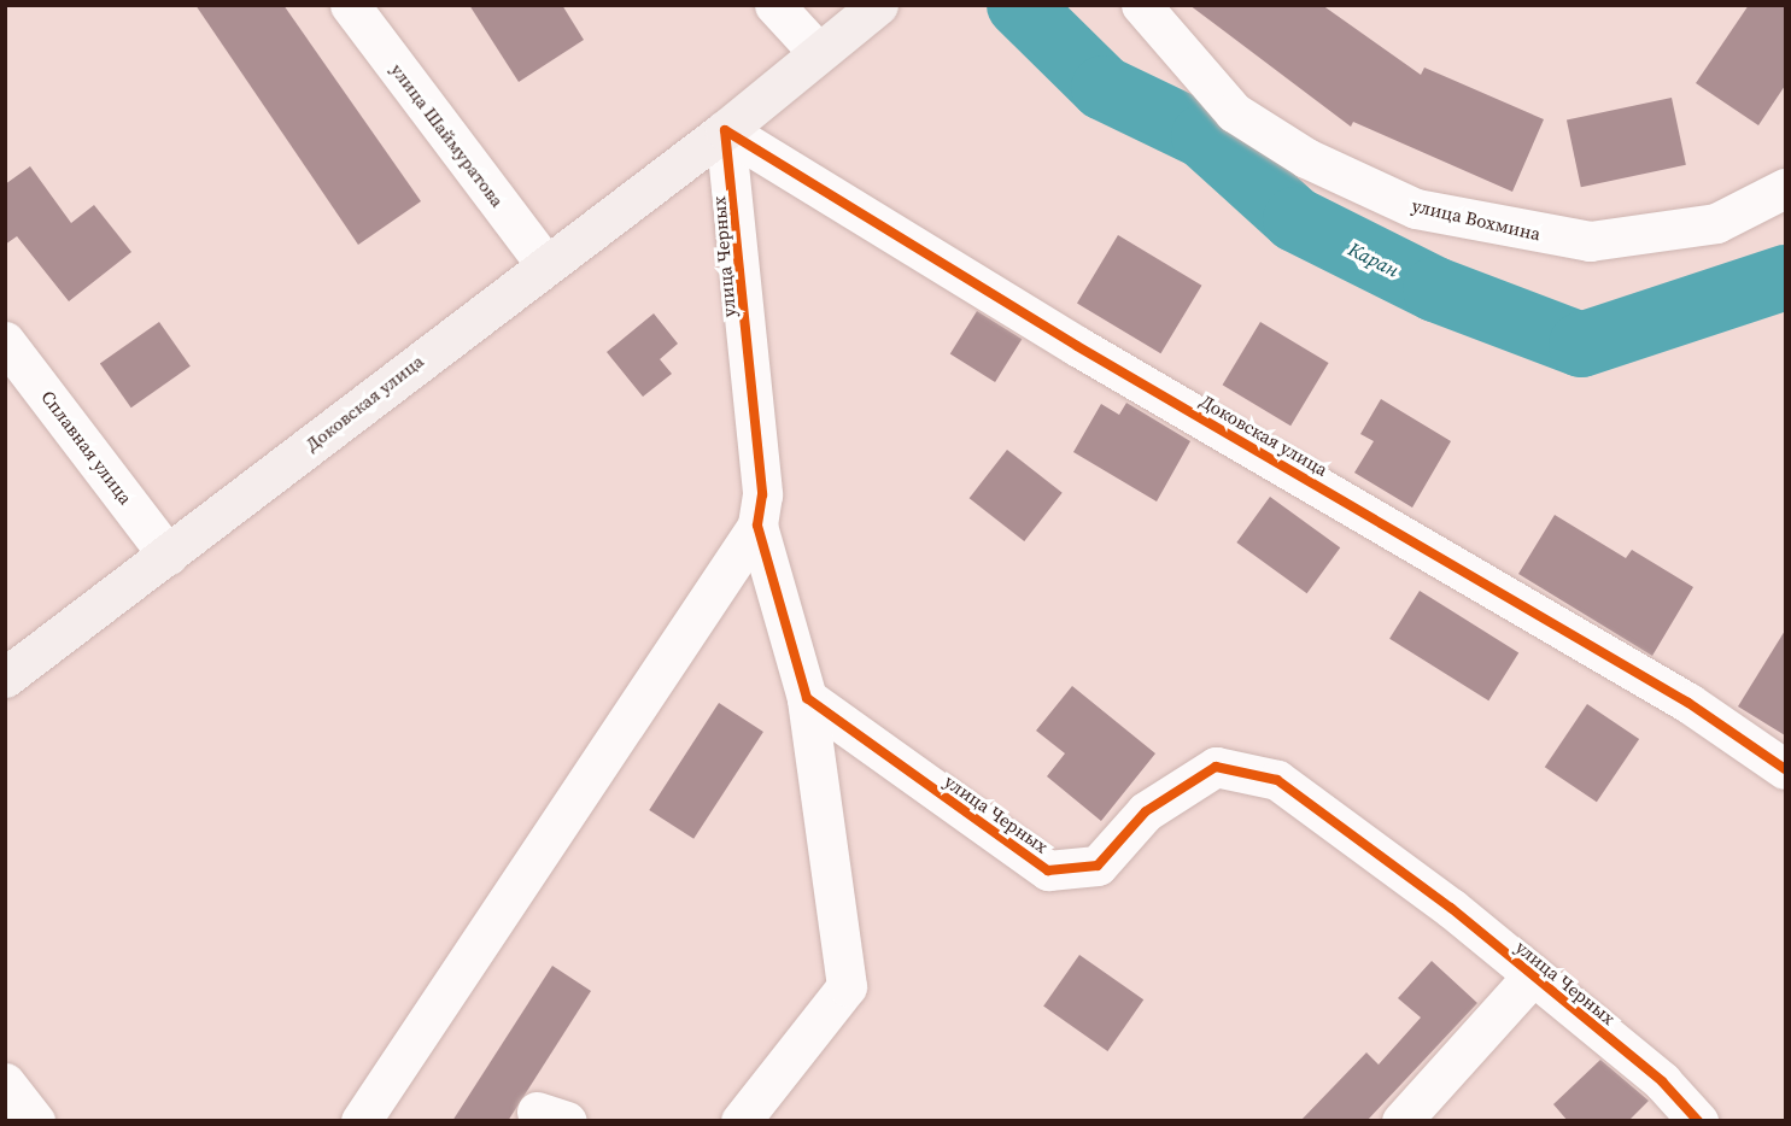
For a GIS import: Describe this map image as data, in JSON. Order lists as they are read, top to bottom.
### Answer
{
  "streets": {
    "main road": ["Доковская улица"],
    "street": [
      "улица Шаймуратова",
      "улица Вохмина",
      "улица Черных",
      "Сплавная улица"
    ]
  },
  "crossings": [
    ["улица Шаймуратова", "Доковская улица"],
    ["улица Черных", "Доковская улица"],
    ["Доковская улица", "Сплавная улица"]
  ],
  "water": ["Каран"]
}
